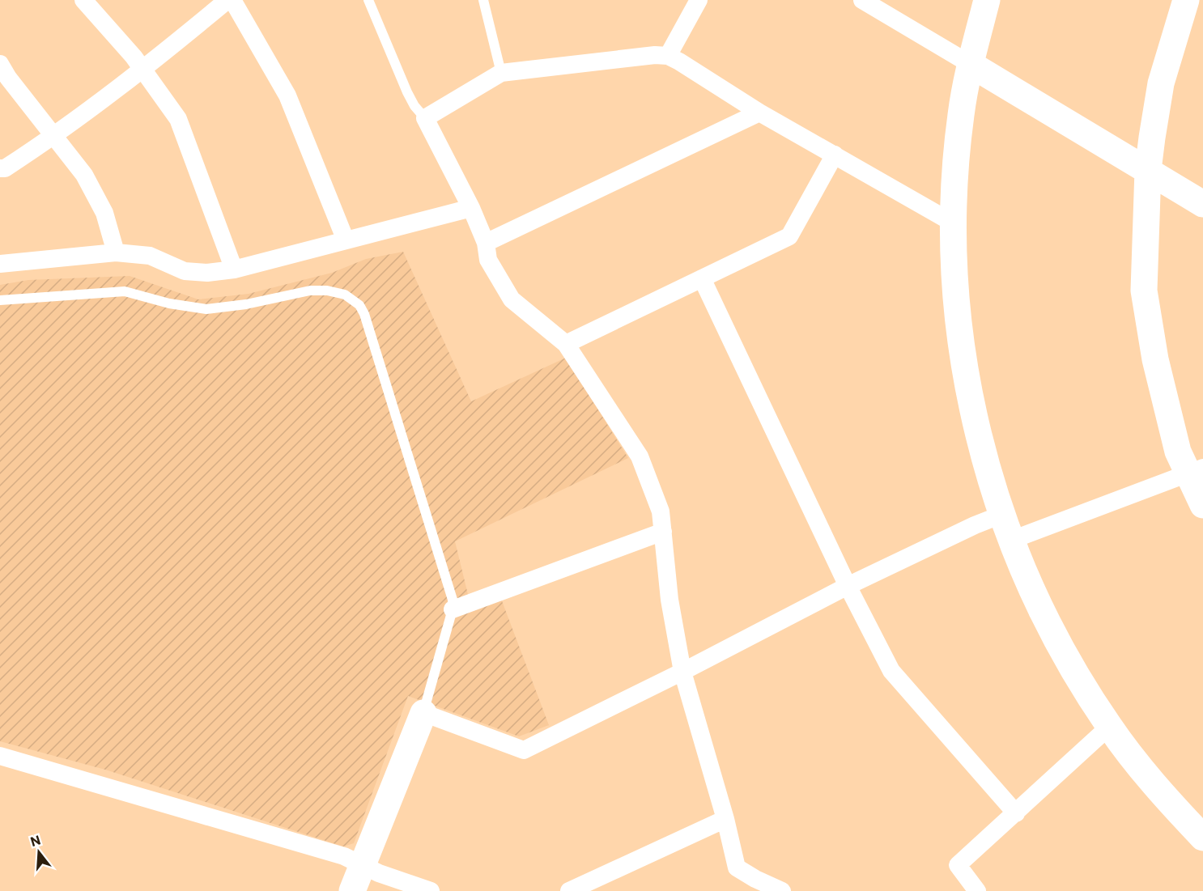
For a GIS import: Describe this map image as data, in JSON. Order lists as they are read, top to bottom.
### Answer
{
  "north": "top"
}
